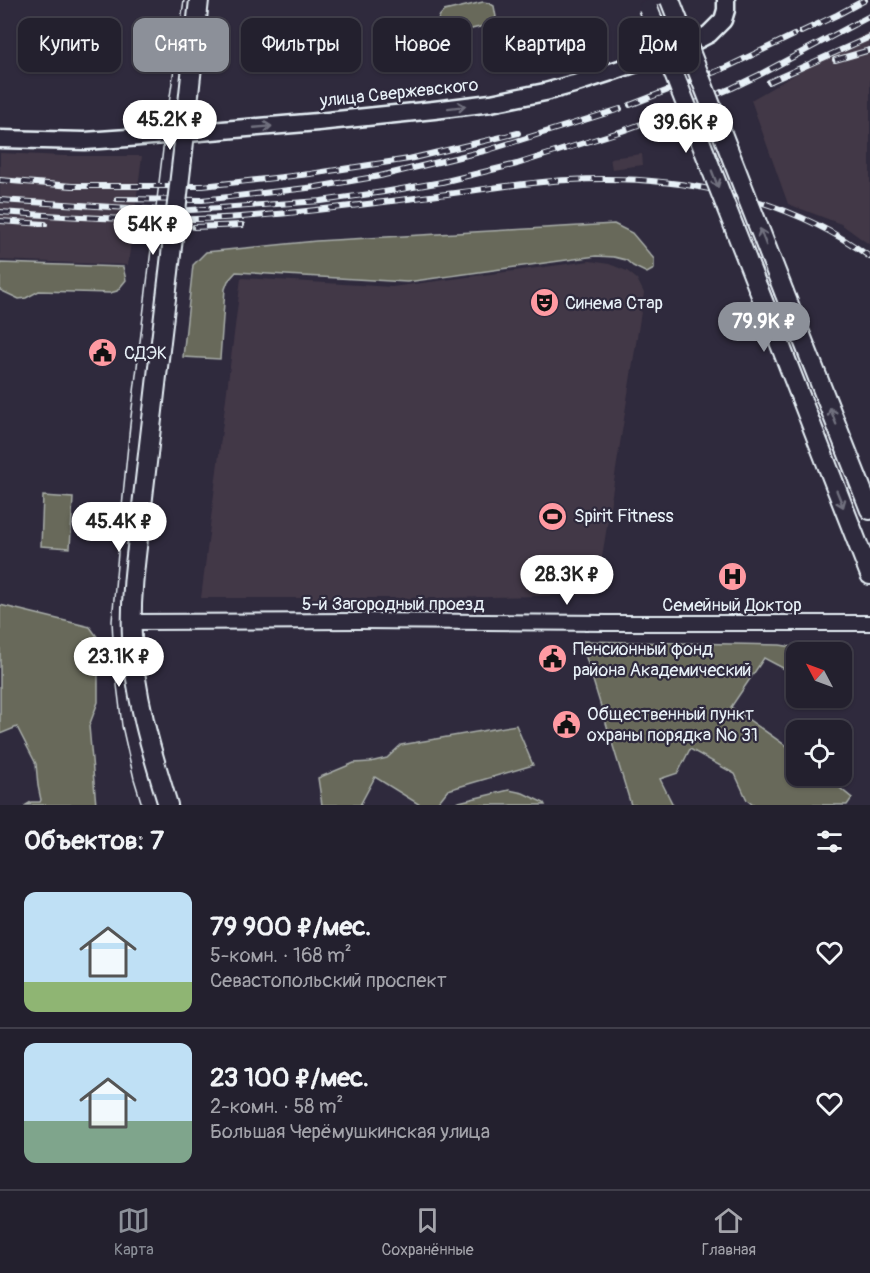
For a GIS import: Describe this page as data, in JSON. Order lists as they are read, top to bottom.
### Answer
{
  "streets": {
    "street": ["улица Свержевского", "5-й Загородный проезд"]
  },
  "one_way": ["улица Свержевского"],
  "places": {
    "theatre": ["Синема Стар"],
    "public building": ["СДЭК", "Пенсионный фонд района Академический", "Общественный пункт охраны порядка № 31"],
    "sports": ["Spirit Fitness"],
    "hospital": ["Семейный Доктор"]
  },
  "north": "top left",
  "page": {
    "chip": [
      "Купить",
      "Снять",
      "Фильтры",
      "Новое",
      "Квартира",
      "Дом"
    ],
    "price": [
      "45.2K ₽",
      "39.6K ₽",
      "54K ₽",
      "79.9K ₽",
      "45.4K ₽",
      "28.3K ₽",
      "23.1K ₽"
    ],
    "heading": "Объектов: 7",
    "list": [
      {
        "name": "79 900 ₽/мес.",
        "note": "5-комн. · 168 m² · Севастопольский проспект"
      },
      {
        "name": "23 100 ₽/мес.",
        "note": "2-комн. · 58 m² · Большая Черёмушкинская улица"
      }
    ],
    "tabs": ["Карта", "Сохранённые", "Главная"]
  }
}
